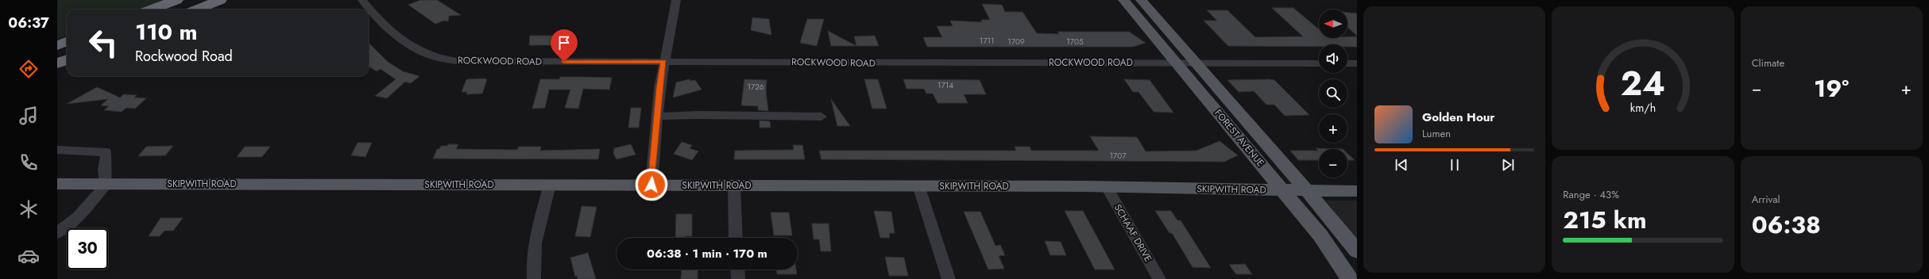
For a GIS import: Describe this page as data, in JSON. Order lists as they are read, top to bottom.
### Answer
{
  "streets": {
    "main road": ["FOREST AVENUE", "SKIPWITH ROAD"],
    "street": ["ROCKWOOD ROAD", "SCHAAF DRIVE"]
  },
  "crossings": [
    ["ROCKWOOD ROAD", "FOREST AVENUE"],
    ["FOREST AVENUE", "SKIPWITH ROAD"],
    ["SKIPWITH ROAD", "SCHAAF DRIVE"]
  ],
  "house_numbers": [
    "1711",
    "1709",
    "1705",
    "1714",
    "1726",
    "1707"
  ],
  "north": "left",
  "page": {
    "tabs": "06:37",
    "tile": [
      "Climate",
      ["Range · 43%", "215 km"],
      ["Arrival", "06:38"]
    ],
    "map_buttons": ["+", "−"],
    "turn": ["110 m", "Rockwood Road"],
    "heat": ["−", "19°", "+"],
    "song": ["Golden Hour", "Lumen"],
    "limit": "30",
    "trip": "06:38 · 1 min · 170 m",
    "gauge": ["24", "km/h"]
  }
}
